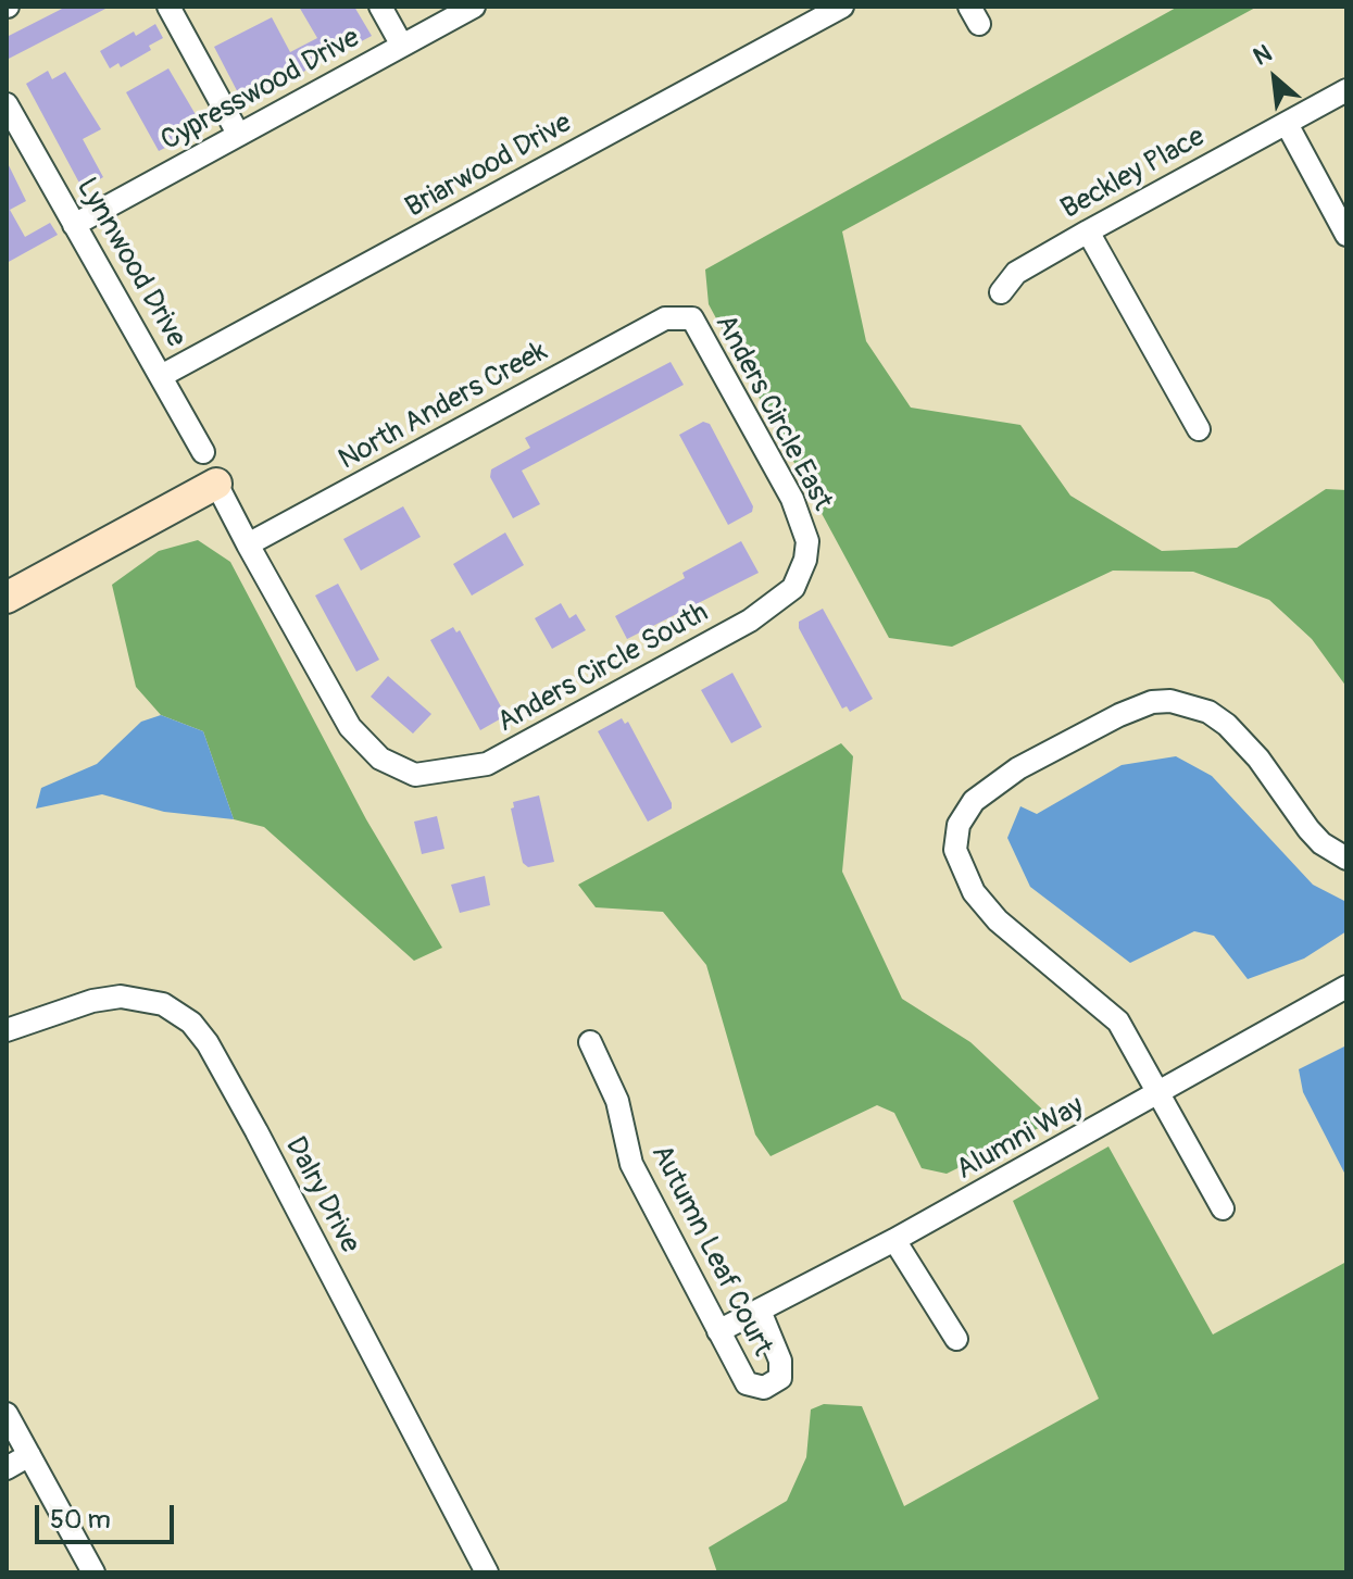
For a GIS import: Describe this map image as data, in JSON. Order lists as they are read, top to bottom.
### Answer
{
  "streets": {
    "street": [
      "Cypresswood Drive",
      "Briarwood Drive",
      "Beckley Place",
      "Lynnwood Drive",
      "North Anders Creek",
      "Anders Circle East",
      "Anders Circle South",
      "Alumni Way",
      "Dalry Drive",
      "Autumn Leaf Court"
    ]
  },
  "crossings": [
    ["Cypresswood Drive", "Lynnwood Drive"],
    ["Briarwood Drive", "Lynnwood Drive"],
    ["North Anders Creek", "Anders Circle East"],
    ["North Anders Creek", "Anders Circle South"],
    ["Anders Circle East", "Anders Circle South"],
    ["Alumni Way", "Autumn Leaf Court"]
  ],
  "scale_bar": "50 m",
  "north": "top left"
}
